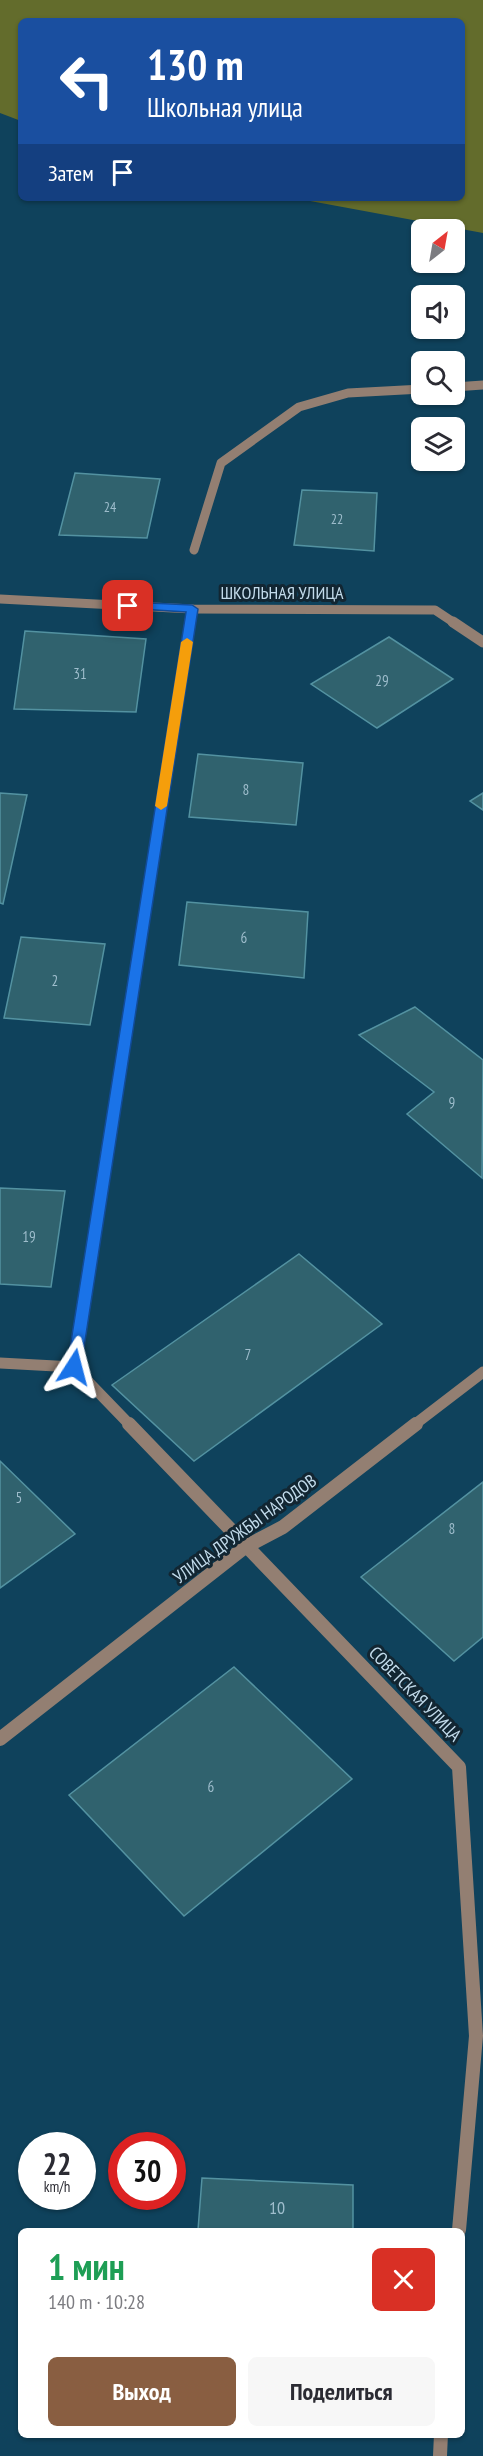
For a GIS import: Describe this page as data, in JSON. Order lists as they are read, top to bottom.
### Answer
{
  "streets": {
    "street": ["ШКОЛЬНАЯ УЛИЦА", "УЛИЦА ДРУЖБЫ НАРОДОВ", "СОВЕТСКАЯ УЛИЦА"]
  },
  "crossings": [
    ["УЛИЦА ДРУЖБЫ НАРОДОВ", "СОВЕТСКАЯ УЛИЦА"]
  ],
  "house_numbers": [
    "24",
    "22",
    "31",
    "29",
    "8",
    "6",
    "2",
    "9",
    "19",
    "7",
    "5",
    "8",
    "6",
    "10"
  ],
  "north": "top right",
  "page": {
    "turn": ["130 m", "Школьная улица"],
    "then": "Затем",
    "speed": "22 km/h",
    "limit": "30",
    "heading": ["1 мин", "140 m · 10:28"],
    "buttons": ["Выход", "Поделиться"]
  }
}
